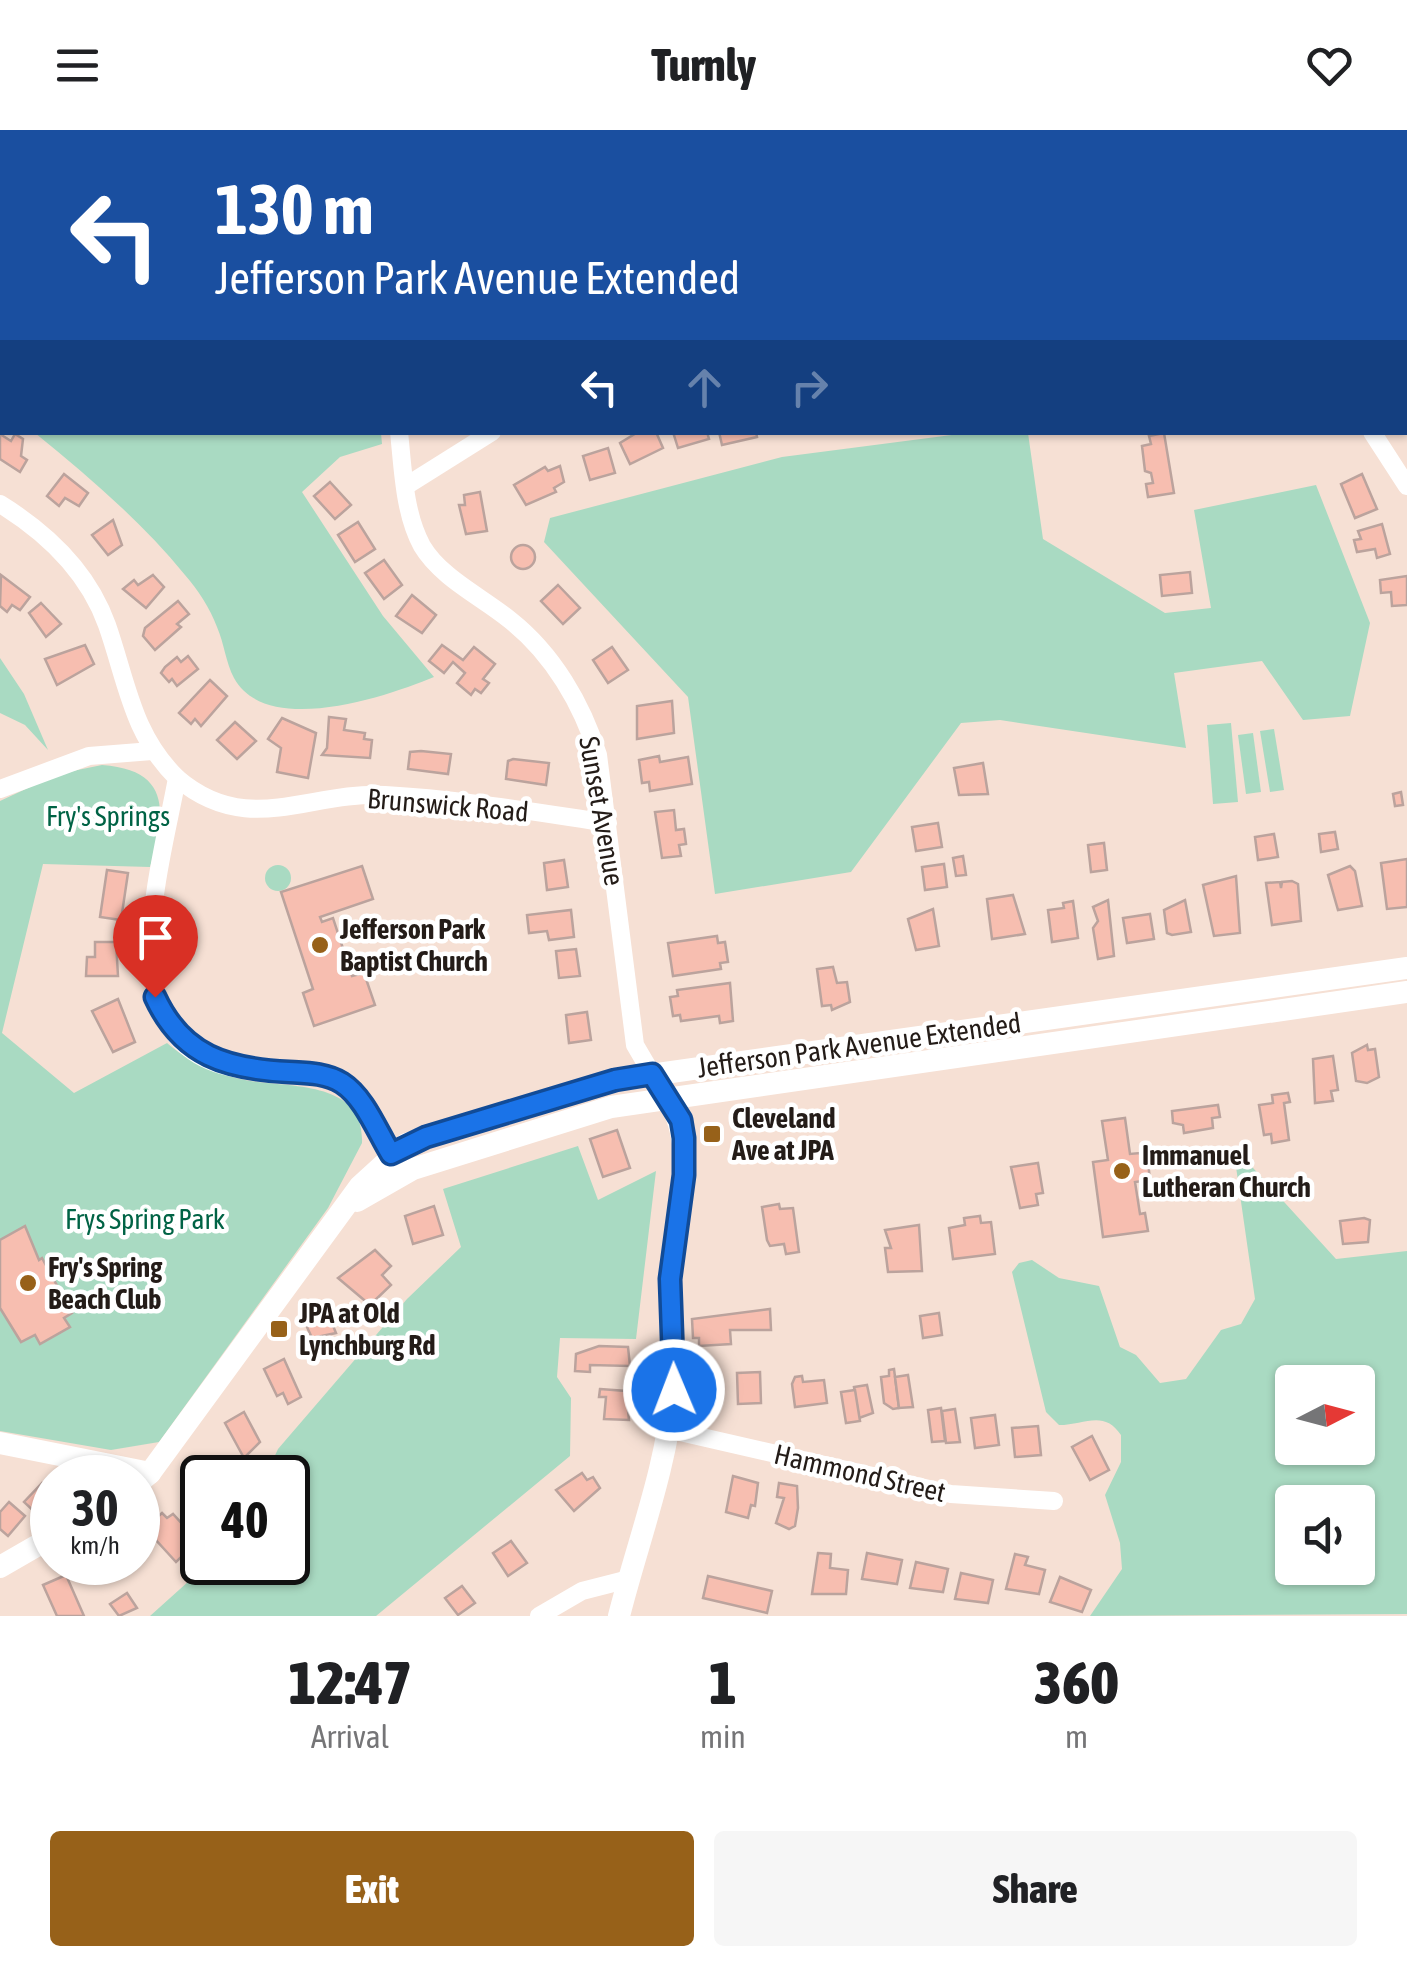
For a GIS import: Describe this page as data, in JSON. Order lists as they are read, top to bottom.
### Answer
{
  "streets": {
    "street": [
      "Brunswick Road",
      "Sunset Avenue",
      "Jefferson Park Avenue Extended",
      "Hammond Street"
    ]
  },
  "crossings": [
    ["Brunswick Road", "Sunset Avenue"],
    ["Sunset Avenue", "Jefferson Park Avenue Extended"]
  ],
  "parks": ["Fry's Springs", "Frys Spring Park"],
  "places": {
    "other": ["Jefferson Park Baptist Church", "Immanuel Lutheran Church", "Fry's Spring Beach Club"],
    "transit": ["Cleveland Ave at JPA", "JPA at Old Lynchburg Rd"]
  },
  "north": "right",
  "page": {
    "header": "Turnly",
    "turn": ["130 m", "Jefferson Park Avenue Extended"],
    "speed": "30 km/h",
    "limit": "40",
    "eta": [
      "12:47",
      "Arrival",
      "1",
      "min",
      "360",
      "m"
    ],
    "buttons": ["Exit", "Share"]
  }
}
